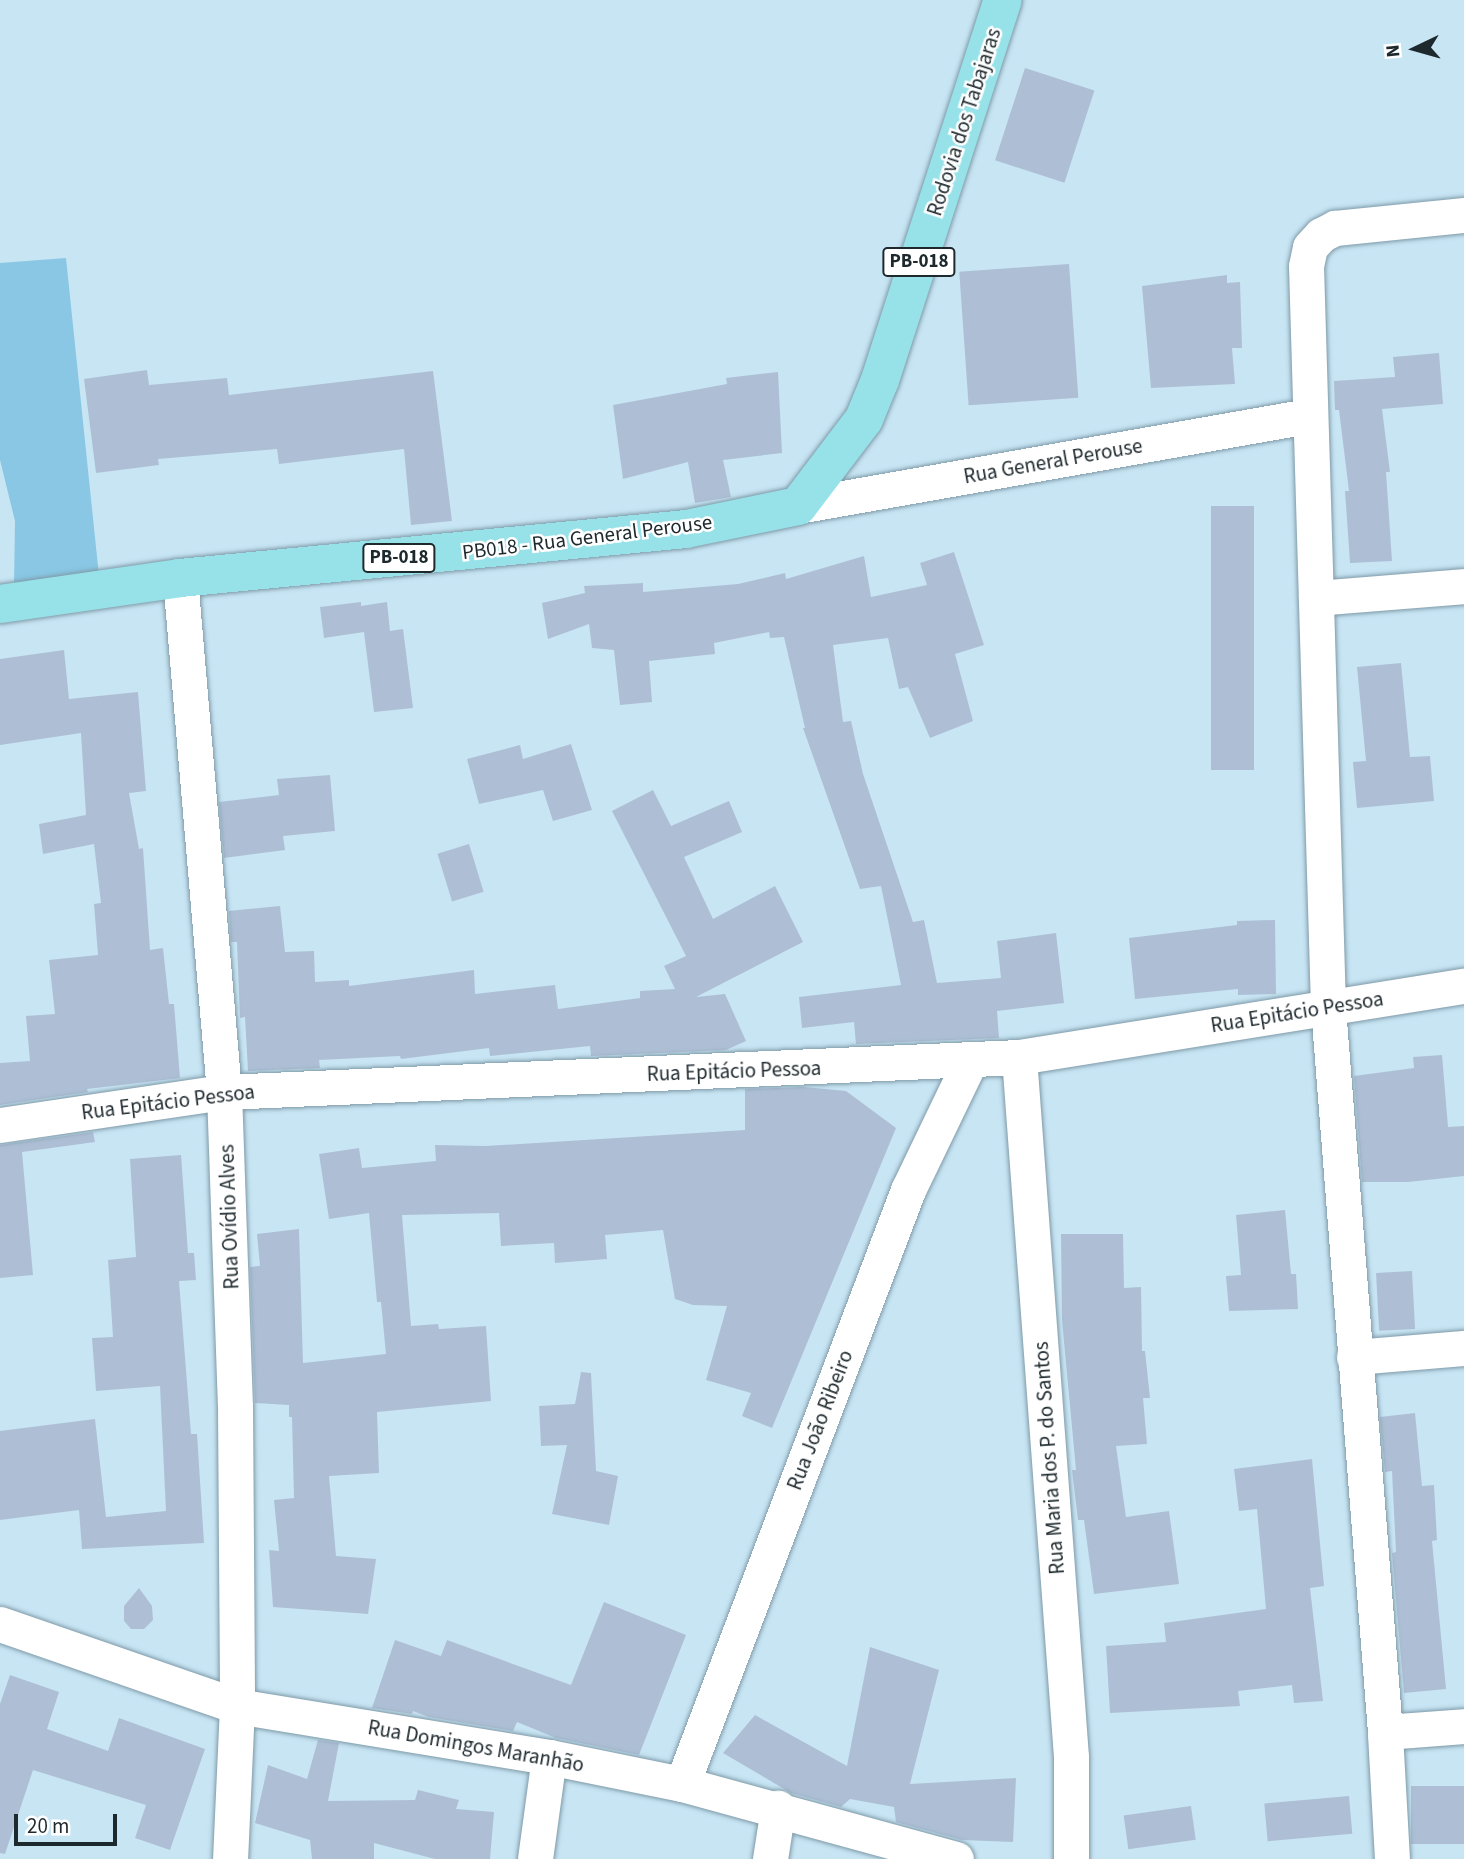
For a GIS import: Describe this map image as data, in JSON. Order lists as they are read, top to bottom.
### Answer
{
  "streets": {
    "main road": ["Rodovia dos Tabajaras", "PB-018", "PB018 - Rua General Perouse"],
    "street": [
      "Rua General Perouse",
      "Rua Epitácio Pessoa",
      "Rua Ovídio Alves",
      "Rua João Ribeiro",
      "Rua Maria dos P. do Santos",
      "Rua Domingos Maranhão"
    ]
  },
  "crossings": [
    ["Rodovia dos Tabajaras", "Rua General Perouse"],
    ["Rodovia dos Tabajaras", "PB018 - Rua General Perouse"],
    ["Rua General Perouse", "PB018 - Rua General Perouse"],
    ["PB018 - Rua General Perouse", "Rua Ovídio Alves"],
    ["Rua Epitácio Pessoa", "Rua Ovídio Alves"],
    ["Rua Epitácio Pessoa", "Rua João Ribeiro"],
    ["Rua Epitácio Pessoa", "Rua Maria dos P. do Santos"],
    ["Rua Ovídio Alves", "Rua Domingos Maranhão"],
    ["Rua João Ribeiro", "Rua Domingos Maranhão"]
  ],
  "scale_bar": "20 m",
  "north": "left"
}
